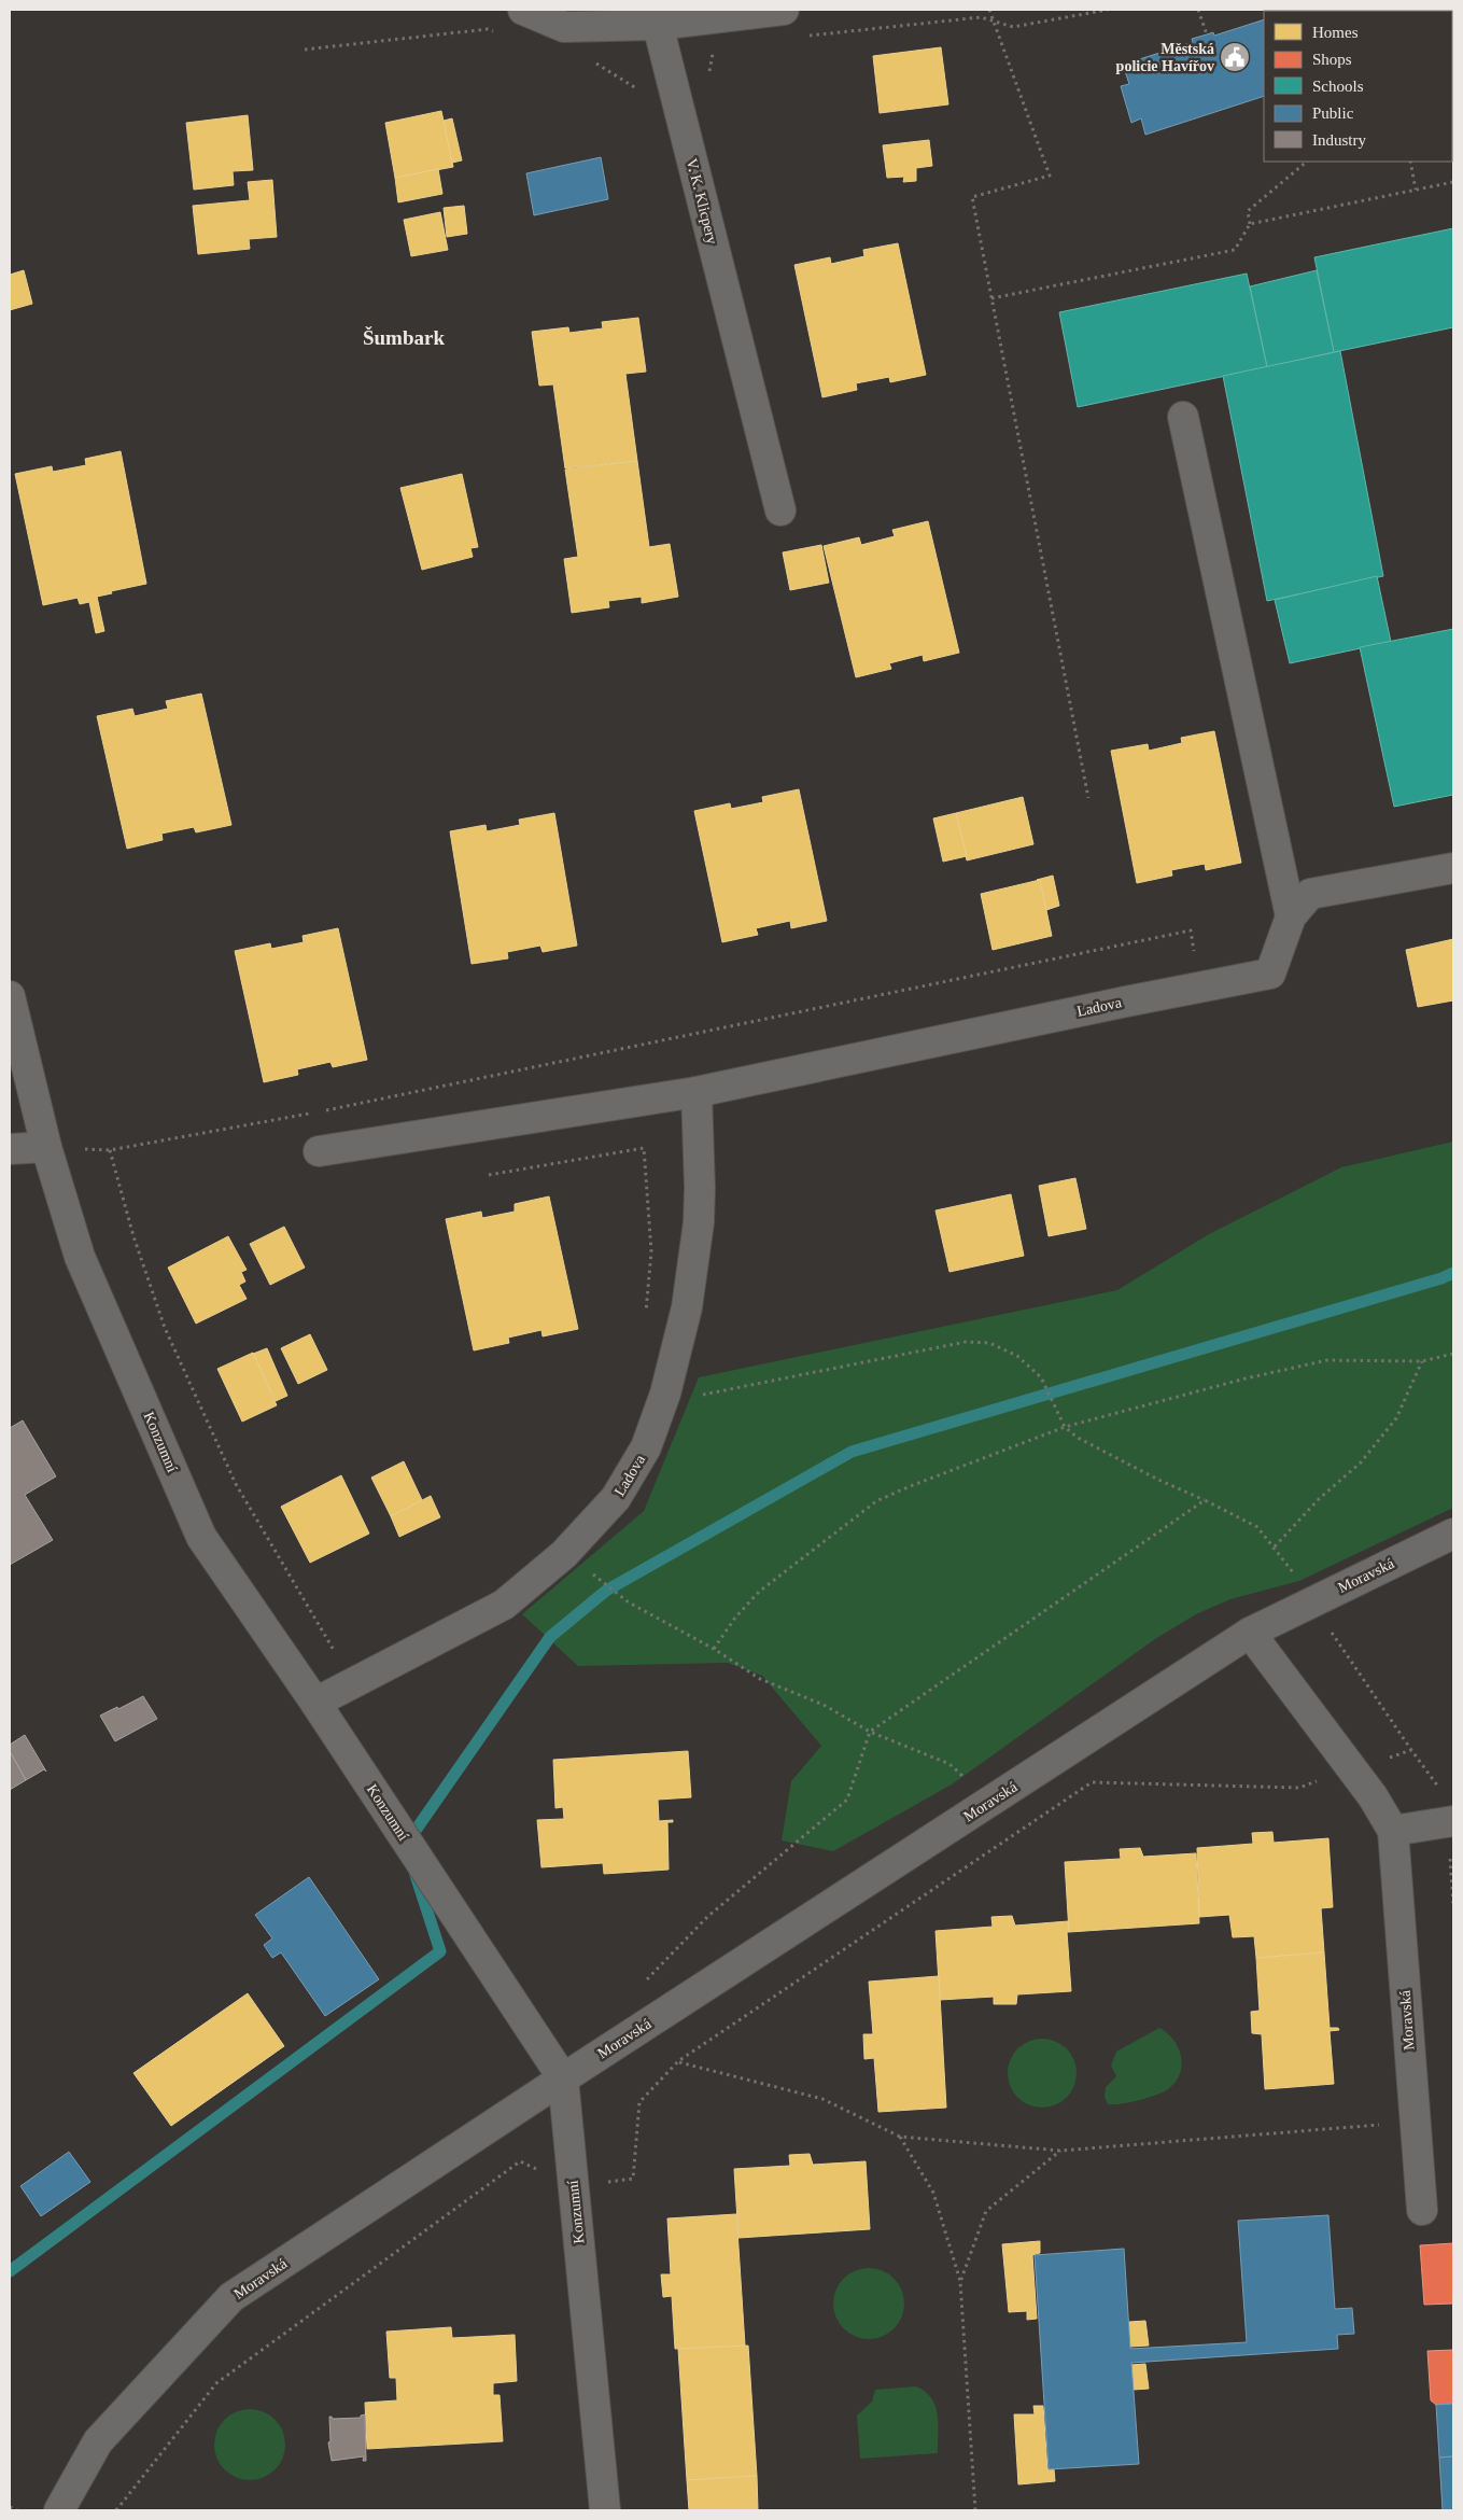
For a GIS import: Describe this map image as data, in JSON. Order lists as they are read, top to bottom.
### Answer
{
  "streets": {
    "street": [
      "V. K. Klicpery",
      "Ladova",
      "Konzumní",
      "Moravská"
    ]
  },
  "crossings": [
    ["Ladova", "Konzumní"],
    ["Konzumní", "Moravská"]
  ],
  "districts": ["Šumbark"],
  "places": {
    "public building": ["Městská policie Havířov"]
  },
  "legend": [
    "Homes",
    "Shops",
    "Schools",
    "Public",
    "Industry"
  ]
}
